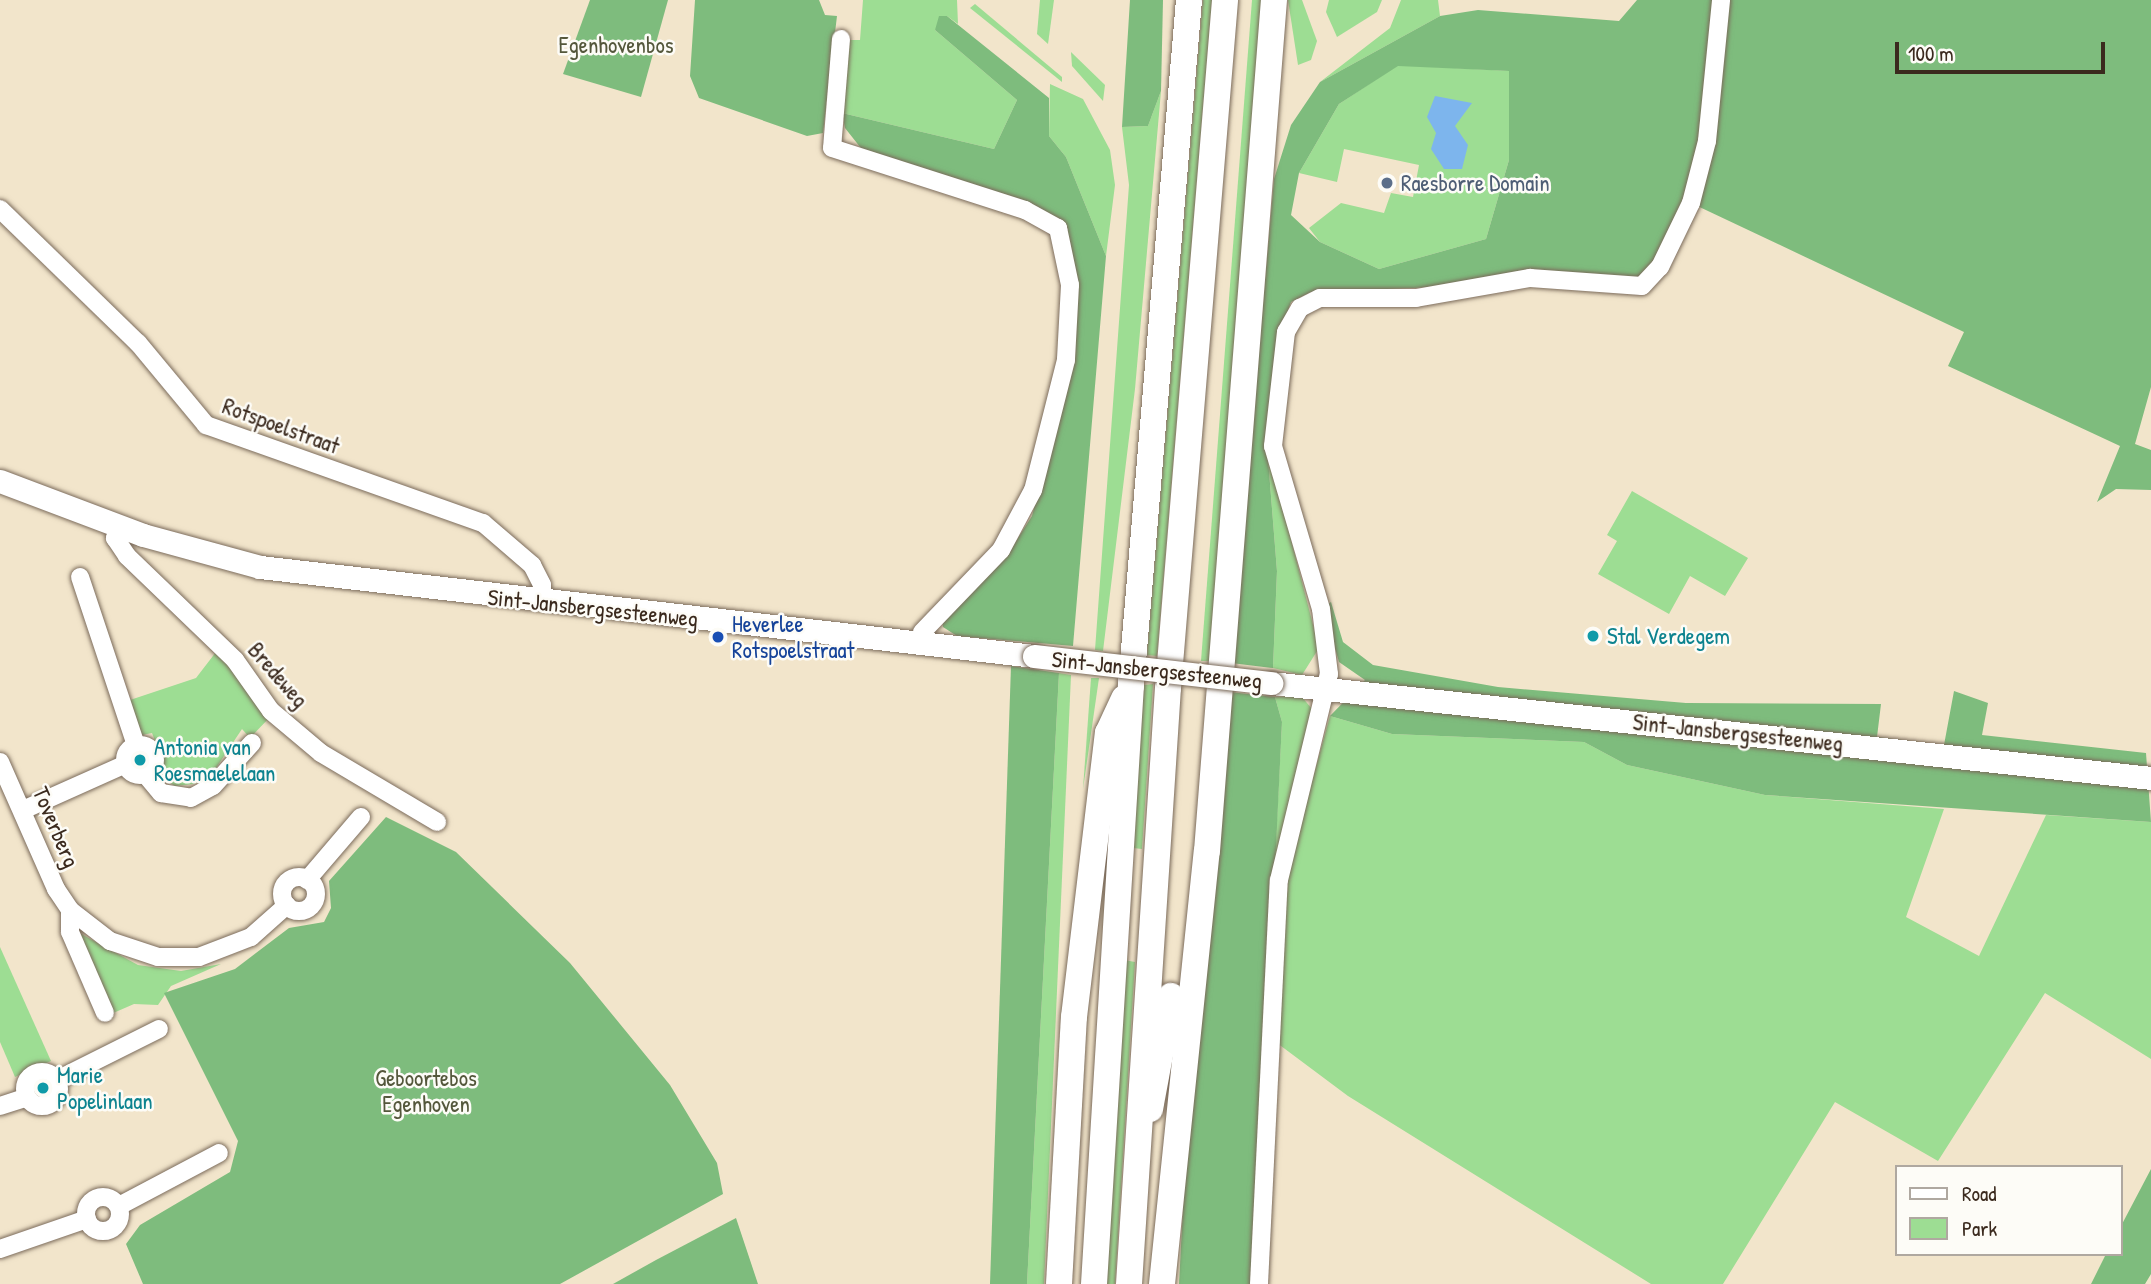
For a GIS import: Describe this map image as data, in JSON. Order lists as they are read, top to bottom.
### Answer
{
  "streets": {
    "main road": ["Sint-Jansbergsesteenweg"],
    "street": ["Rotspoelstraat", "Bredeweg", "Toverberg"]
  },
  "crossings": [
    ["Rotspoelstraat", "Sint-Jansbergsesteenweg"],
    ["Sint-Jansbergsesteenweg", "Bredeweg"]
  ],
  "parks": ["Egenhovenbos", "Geboortebos Egenhoven"],
  "places": [
    "Raesborre Domain",
    "Stal Verdegem",
    "Heverlee Rotspoelstraat",
    "Antonia van Roesmaelelaan",
    "Marie Popelinlaan"
  ],
  "legend": ["Road", "Park"],
  "scale_bar": "100 m"
}
